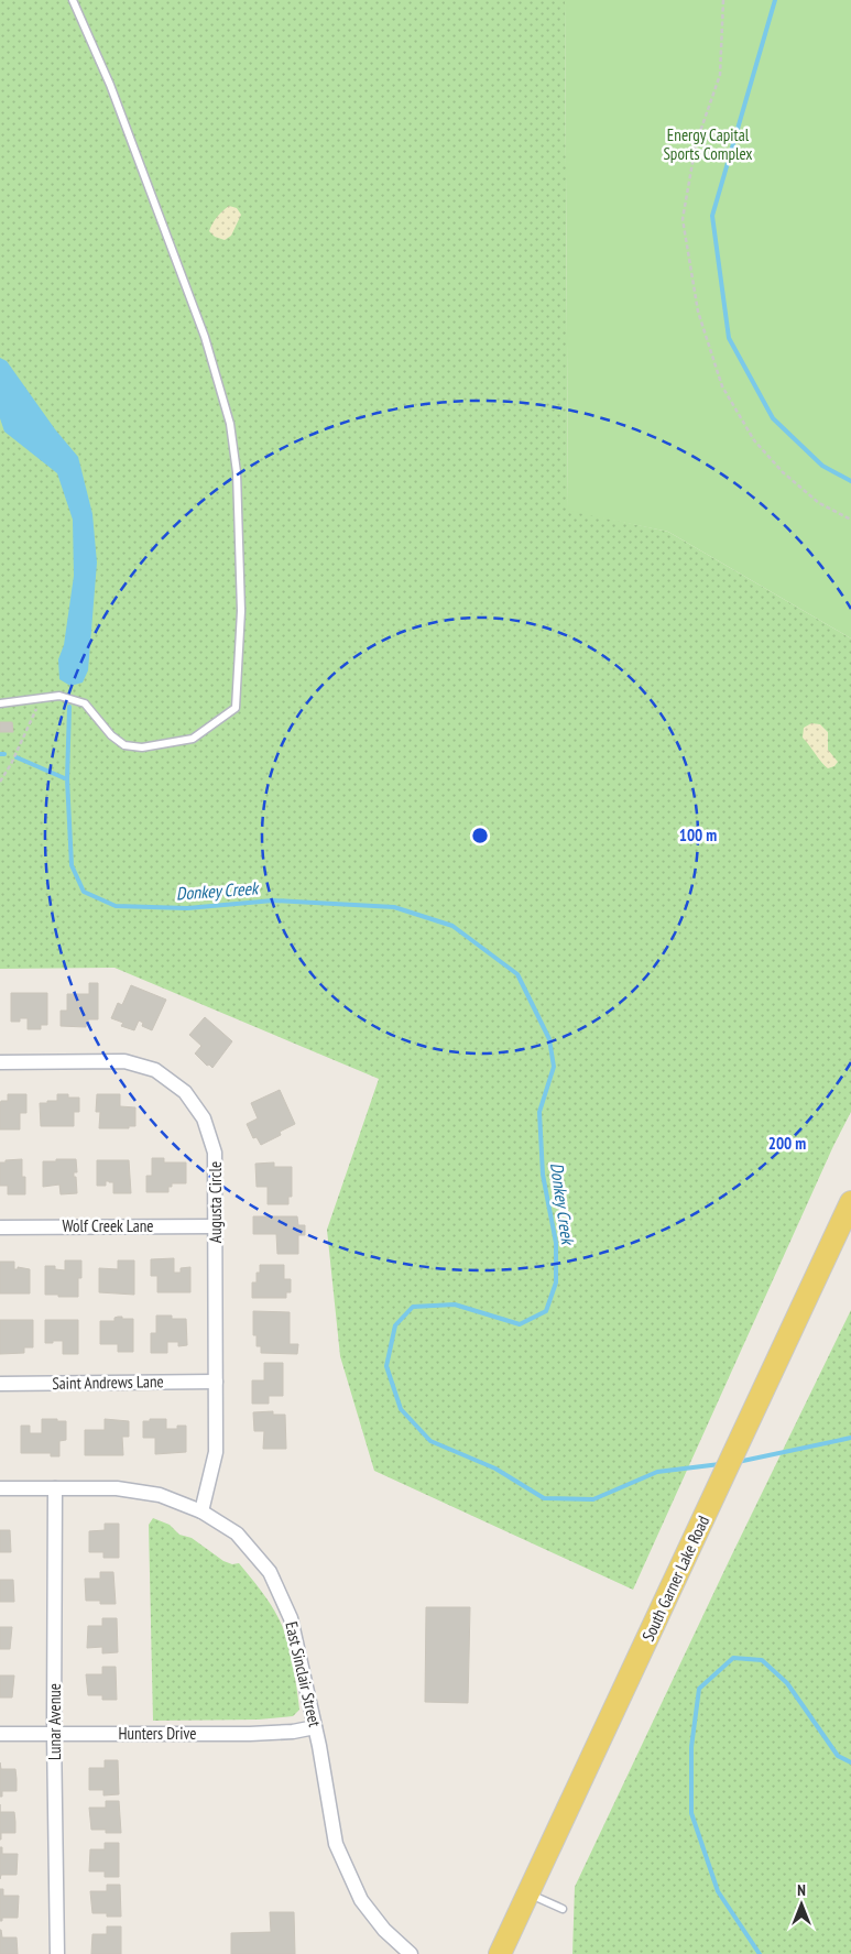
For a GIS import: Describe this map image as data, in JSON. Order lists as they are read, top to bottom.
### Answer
{
  "streets": {
    "main road": ["South Garner Lake Road"],
    "street": [
      "Augusta Circle",
      "Wolf Creek Lane",
      "Saint Andrews Lane",
      "East Sinclair Street",
      "Lunar Avenue",
      "Hunters Drive"
    ]
  },
  "crossings": [
    ["Augusta Circle", "Wolf Creek Lane"],
    ["Augusta Circle", "Saint Andrews Lane"],
    ["Augusta Circle", "East Sinclair Street"],
    ["East Sinclair Street", "Lunar Avenue"],
    ["East Sinclair Street", "Hunters Drive"],
    ["Lunar Avenue", "Hunters Drive"]
  ],
  "water": ["Donkey Creek"],
  "parks": ["Energy Capital Sports Complex"],
  "north": "top",
  "rings": ["100 m", "200 m"]
}
